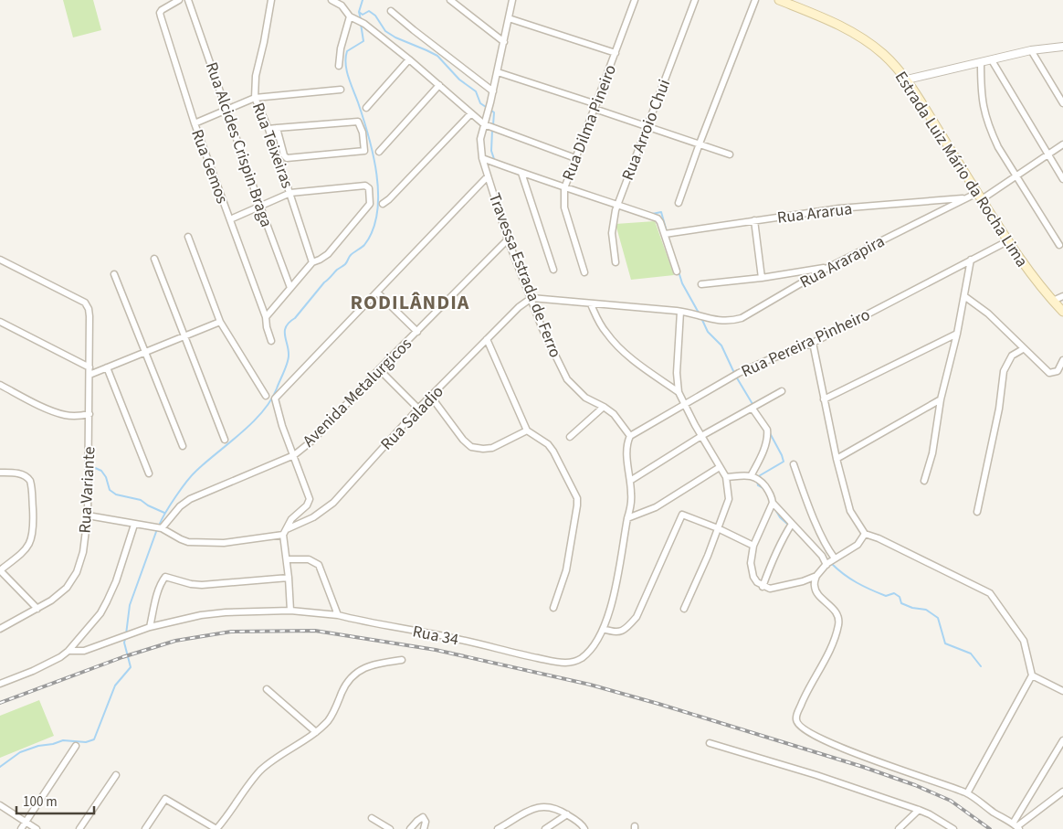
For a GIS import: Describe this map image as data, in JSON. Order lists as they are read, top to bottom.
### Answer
{
  "streets": {
    "main road": ["Estrada Luiz Mário da Rocha Lima"],
    "street": [
      "Rua Dilma Pineiro",
      "Rua Arroio Chui",
      "Rua Alcides Crispin Braga",
      "Rua Teixeiras",
      "Rua Gemos",
      "Rua Ararua",
      "Rua Ararapira",
      "Travessa Estrada de Ferro",
      "Rua Pereira Pinheiro",
      "Avenida Metalurgicos",
      "Rua Saladio",
      "Rua Variante",
      "Rua 34"
    ]
  },
  "crossings": [
    ["Estrada Luiz Mário da Rocha Lima", "Rua Ararapira"],
    ["Estrada Luiz Mário da Rocha Lima", "Rua Pereira Pinheiro"],
    ["Rua Ararua", "Rua Ararapira"],
    ["Rua Ararapira", "Travessa Estrada de Ferro"],
    ["Rua Ararapira", "Rua Saladio"],
    ["Travessa Estrada de Ferro", "Rua Pereira Pinheiro"],
    ["Travessa Estrada de Ferro", "Avenida Metalurgicos"],
    ["Travessa Estrada de Ferro", "Rua Saladio"]
  ],
  "districts": ["RODILÂNDIA"],
  "scale_bar": "100 m"
}
